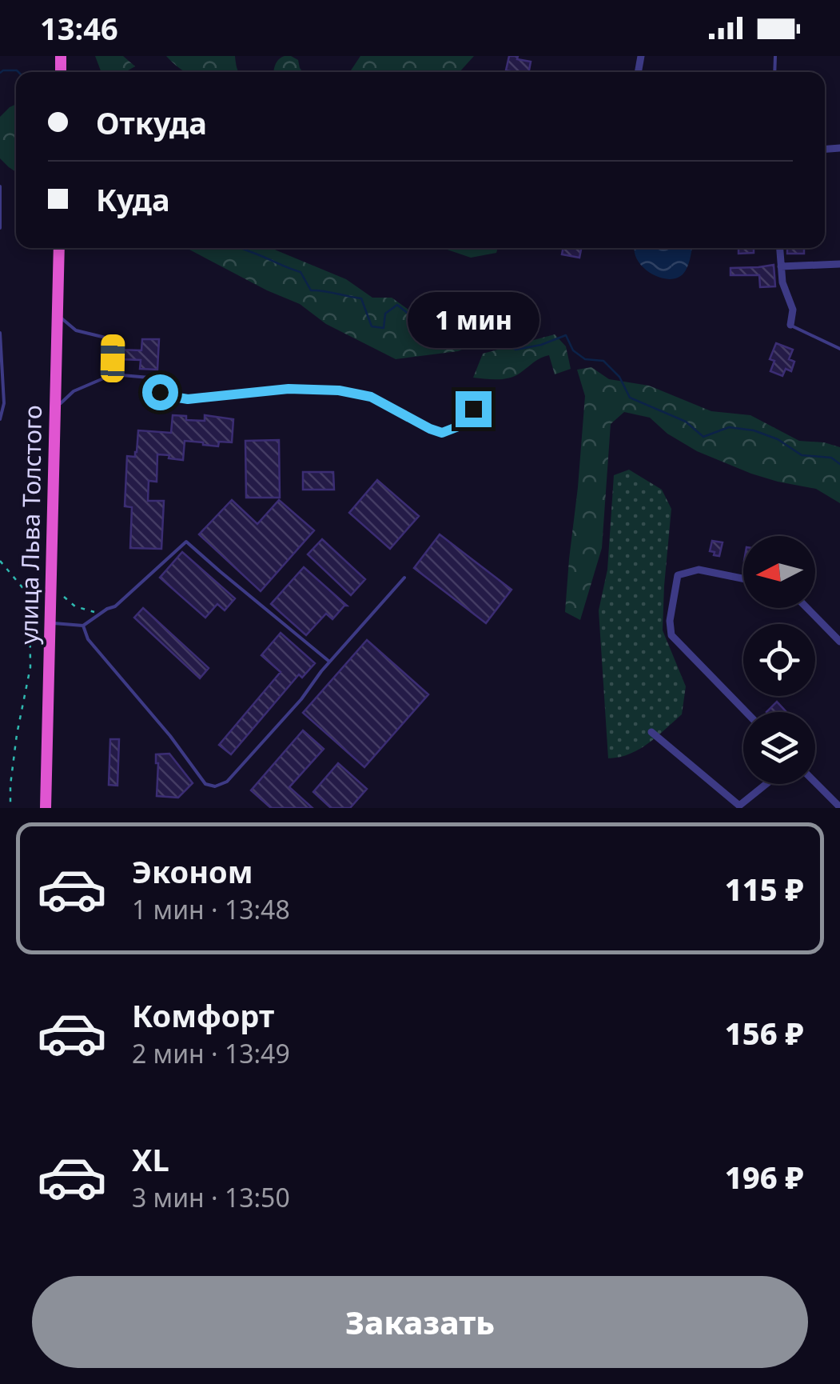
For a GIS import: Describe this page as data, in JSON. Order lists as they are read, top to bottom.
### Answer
{
  "streets": {
    "highway": ["улица Льва Толстого"]
  },
  "north": "left",
  "page": {
    "status": "13:46",
    "banner": ["Откуда", "Куда"],
    "bubble": "1 мин",
    "list": [
      {
        "name": "Эконом",
        "note": "1 мин · 13:48",
        "value": "115 ₽"
      },
      {
        "name": "Комфорт",
        "note": "2 мин · 13:49",
        "value": "156 ₽"
      },
      {
        "name": "XL",
        "note": "3 мин · 13:50",
        "value": "196 ₽"
      }
    ],
    "buttons": "Заказать"
  }
}
